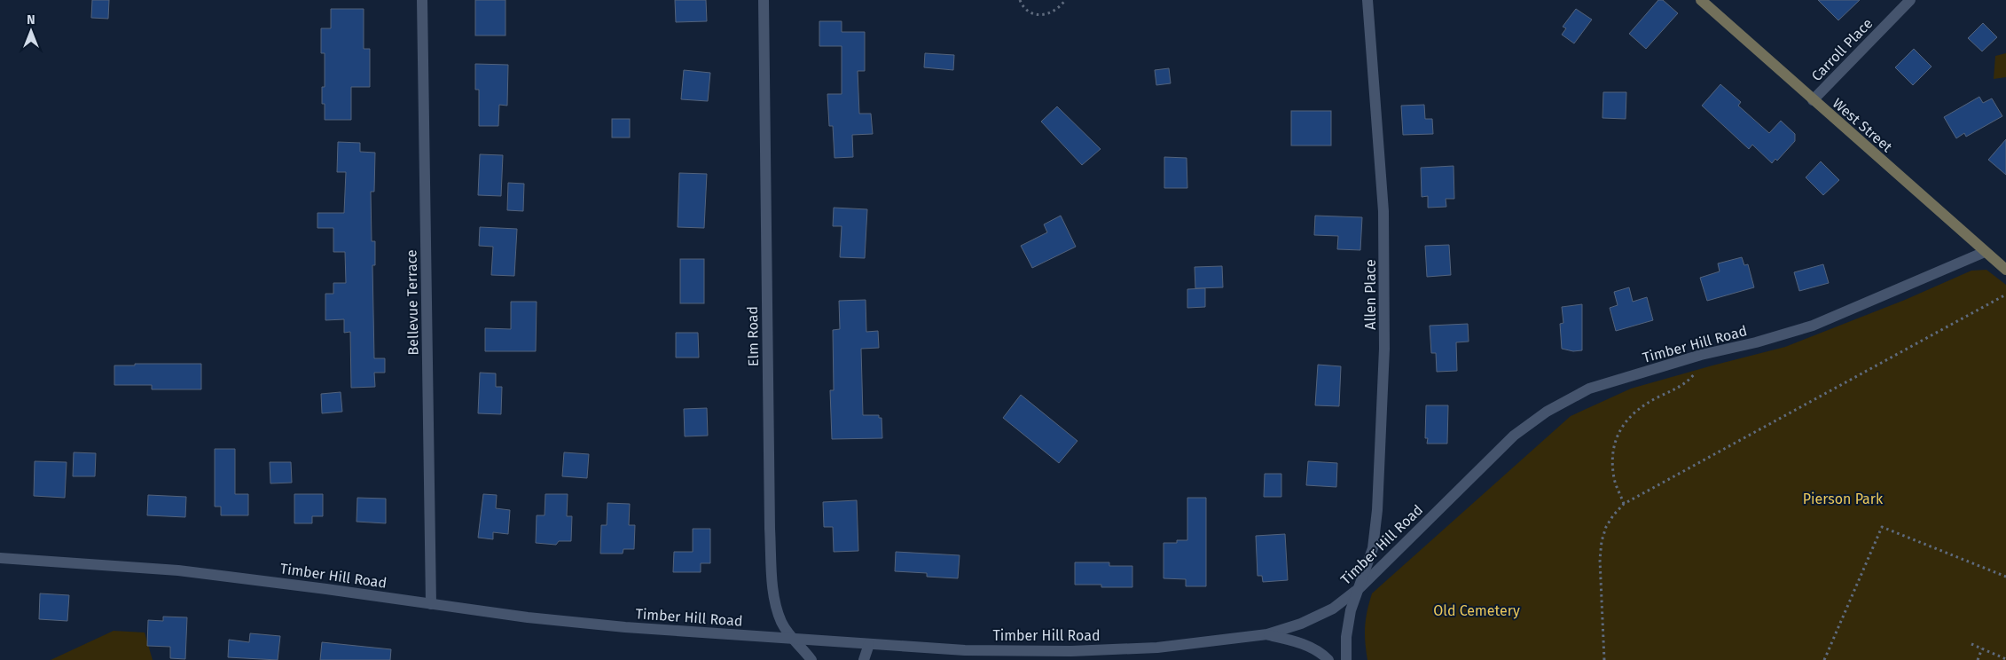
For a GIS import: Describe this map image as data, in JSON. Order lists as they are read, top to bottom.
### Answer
{
  "streets": {
    "main road": ["West Street"],
    "street": [
      "Carroll Place",
      "Allen Place",
      "Bellevue Terrace",
      "Elm Road",
      "Timber Hill Road"
    ]
  },
  "crossings": [
    ["Carroll Place", "West Street"],
    ["West Street", "Timber Hill Road"],
    ["Allen Place", "Timber Hill Road"],
    ["Bellevue Terrace", "Timber Hill Road"],
    ["Elm Road", "Timber Hill Road"]
  ],
  "parks": ["Pierson Park", "Old Cemetery"],
  "north": "top"
}
